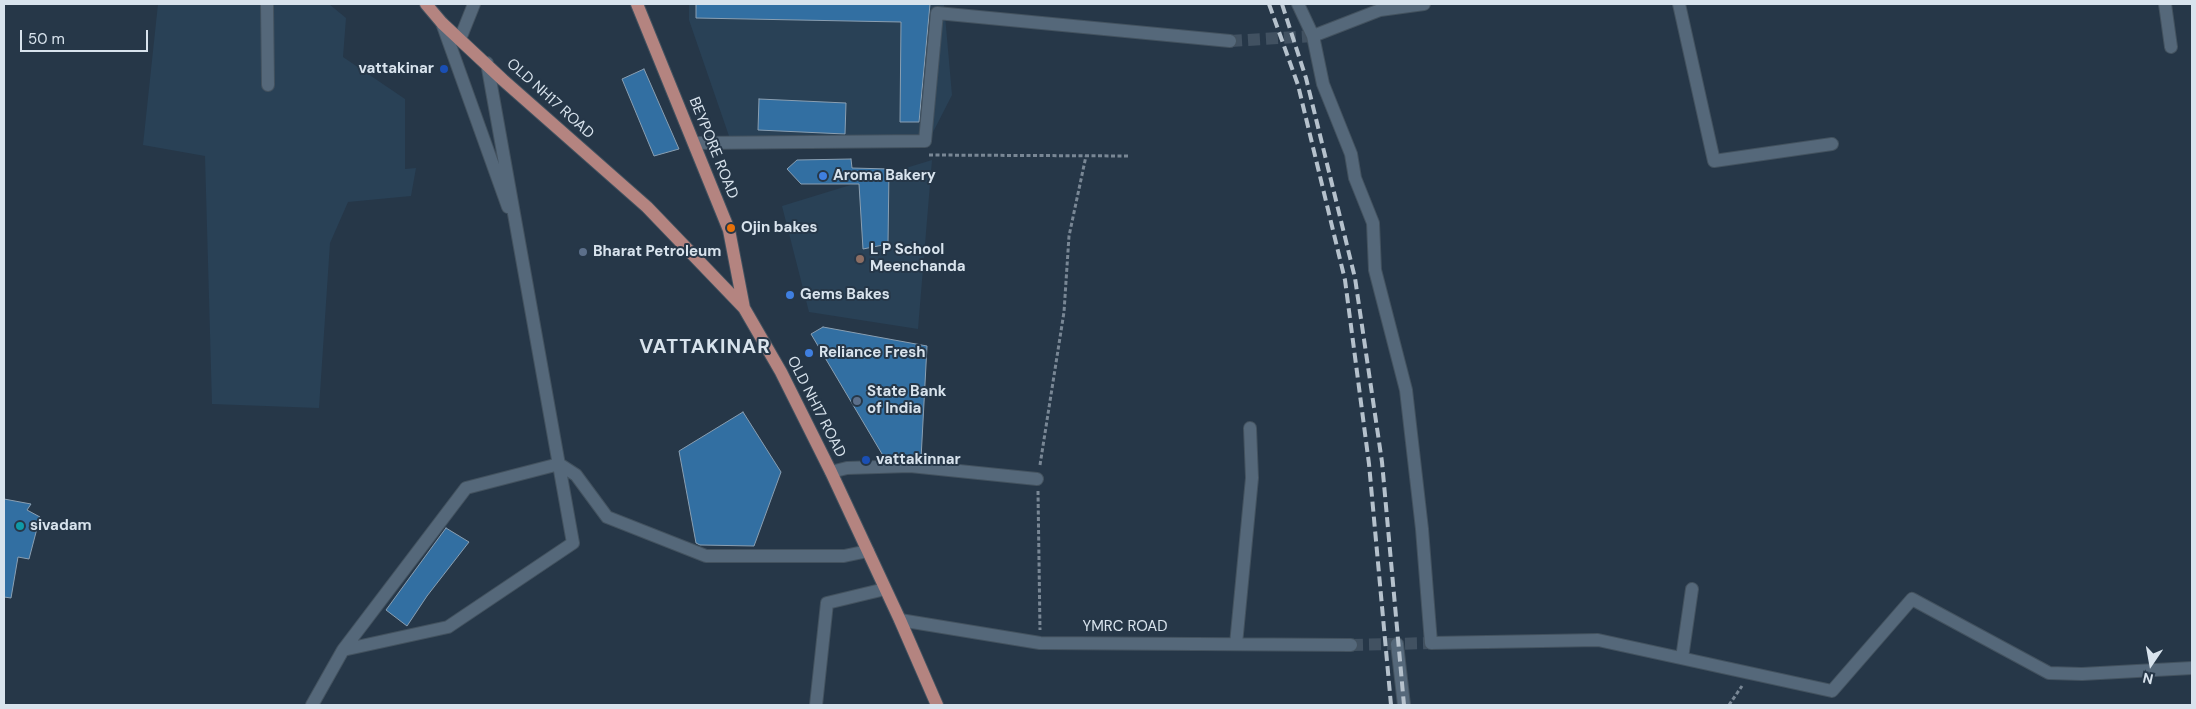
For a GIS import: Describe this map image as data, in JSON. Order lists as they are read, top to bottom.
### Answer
{
  "streets": {
    "main road": ["OLD NH17 ROAD", "BEYPORE ROAD"],
    "street": ["YMRC ROAD"]
  },
  "crossings": [
    ["OLD NH17 ROAD", "BEYPORE ROAD"],
    ["OLD NH17 ROAD", "YMRC ROAD"]
  ],
  "districts": ["VATTAKINAR"],
  "places": [
    "vattakinar",
    "Aroma Bakery",
    "Ojin bakes",
    "Bharat Petroleum",
    "L P School Meenchanda",
    "Gems Bakes",
    "Reliance Fresh",
    "State Bank of India",
    "vattakinnar",
    "sivadam"
  ],
  "scale_bar": "50 m",
  "north": "bottom"
}
